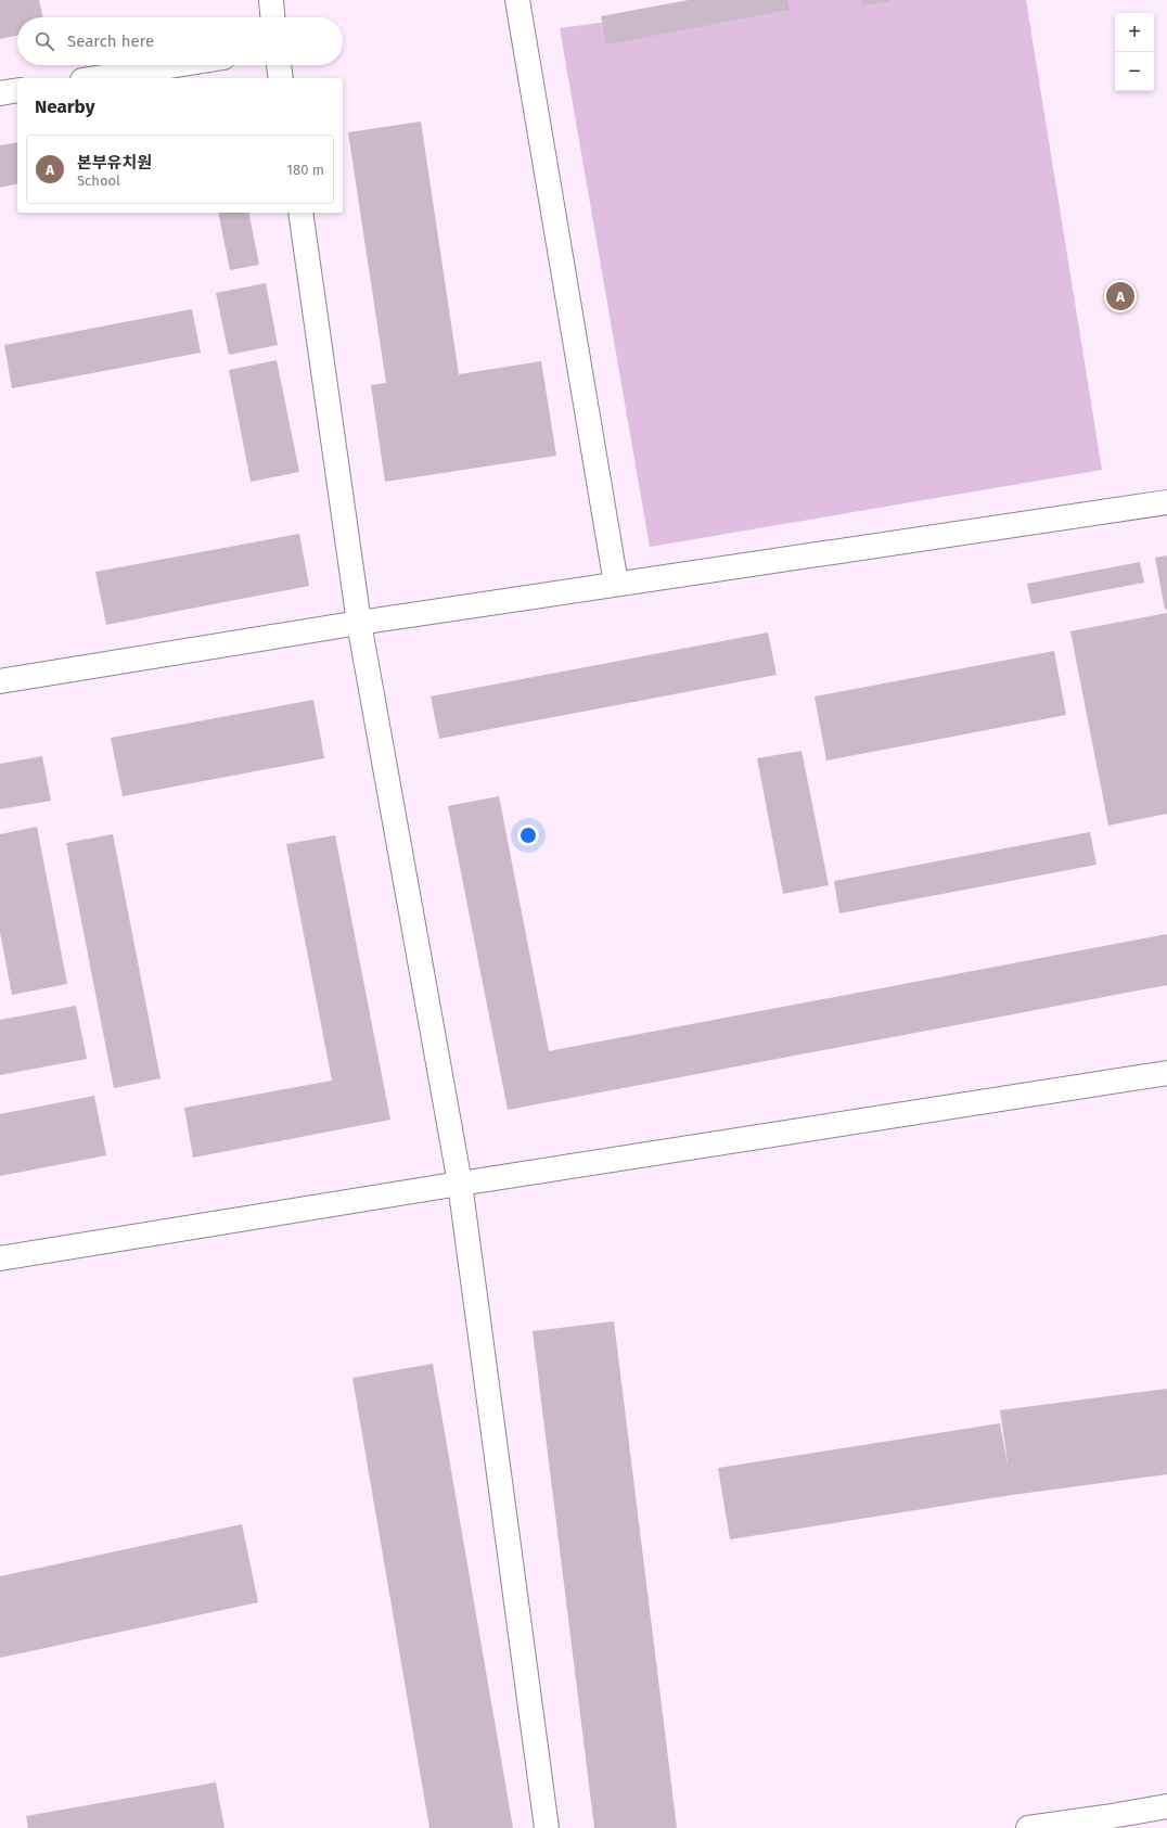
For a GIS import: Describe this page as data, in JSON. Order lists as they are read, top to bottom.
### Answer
{
  "page": {
    "map_buttons": ["+", "−"],
    "search": "Search here",
    "heading": "Nearby",
    "list": [
      {
        "mark": "A",
        "name": "본부유치원",
        "note": "School",
        "value": "180 m"
      }
    ],
    "pins": "A"
  }
}
